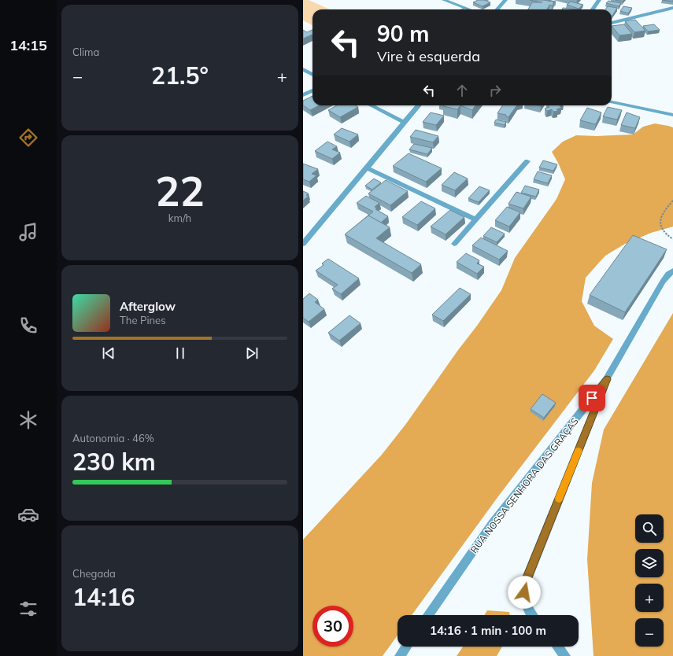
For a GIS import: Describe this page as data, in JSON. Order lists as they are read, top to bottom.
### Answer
{
  "streets": {
    "street": ["RUA NOSSA SENHORA DAS GRAÇAS"]
  },
  "page": {
    "tabs": "14:15",
    "tile": [
      "Clima",
      ["22", "km/h"],
      ["Autonomia · 46%", "230 km"],
      ["Chegada", "14:16"]
    ],
    "turn": ["90 m", "Vire à esquerda"],
    "heat": ["−", "21.5°", "+"],
    "song": ["Afterglow", "The Pines"],
    "map_buttons": ["+", "−"],
    "limit": "30",
    "trip": "14:16 · 1 min · 100 m"
  }
}
